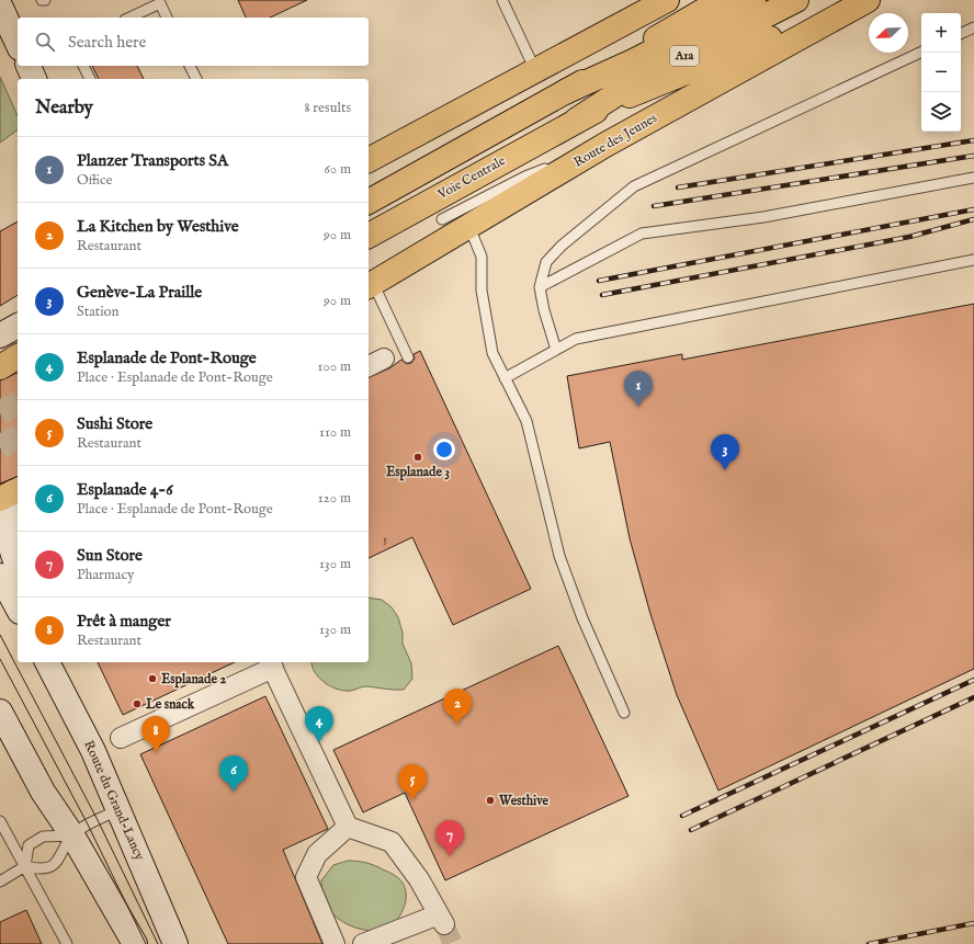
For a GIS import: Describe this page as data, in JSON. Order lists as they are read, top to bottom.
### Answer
{
  "streets": {
    "main road": [
      "A1a",
      "Route des Jeunes",
      "Voie Centrale",
      "Route du Grand-Lancy"
    ]
  },
  "crossings": [
    ["A1a", "Voie Centrale"]
  ],
  "places": [
    "Esplanade 3",
    "Esplanade 2",
    "Le snack",
    "Westhive"
  ],
  "house_numbers": ["5"],
  "north": "bottom left",
  "page": {
    "map_buttons": ["+", "−"],
    "search": "Search here",
    "heading": ["Nearby", "8 results"],
    "list": [
      {
        "mark": "1",
        "name": "Planzer Transports SA",
        "note": "Office",
        "value": "60 m"
      },
      {
        "mark": "2",
        "name": "La Kitchen by Westhive",
        "note": "Restaurant",
        "value": "90 m"
      },
      {
        "mark": "3",
        "name": "Genève-La Praille",
        "note": "Station",
        "value": "90 m"
      },
      {
        "mark": "4",
        "name": "Esplanade de Pont-Rouge",
        "note": "Place · Esplanade de Pont-Rouge",
        "value": "100 m"
      },
      {
        "mark": "5",
        "name": "Sushi Store",
        "note": "Restaurant",
        "value": "110 m"
      },
      {
        "mark": "6",
        "name": "Esplanade 4-6",
        "note": "Place · Esplanade de Pont-Rouge",
        "value": "120 m"
      },
      {
        "mark": "7",
        "name": "Sun Store",
        "note": "Pharmacy",
        "value": "130 m"
      },
      {
        "mark": "8",
        "name": "Prêt à manger",
        "note": "Restaurant",
        "value": "130 m"
      }
    ],
    "pins": [
      "1",
      "3",
      "2",
      "4",
      "8",
      "6",
      "5",
      "7"
    ]
  }
}
